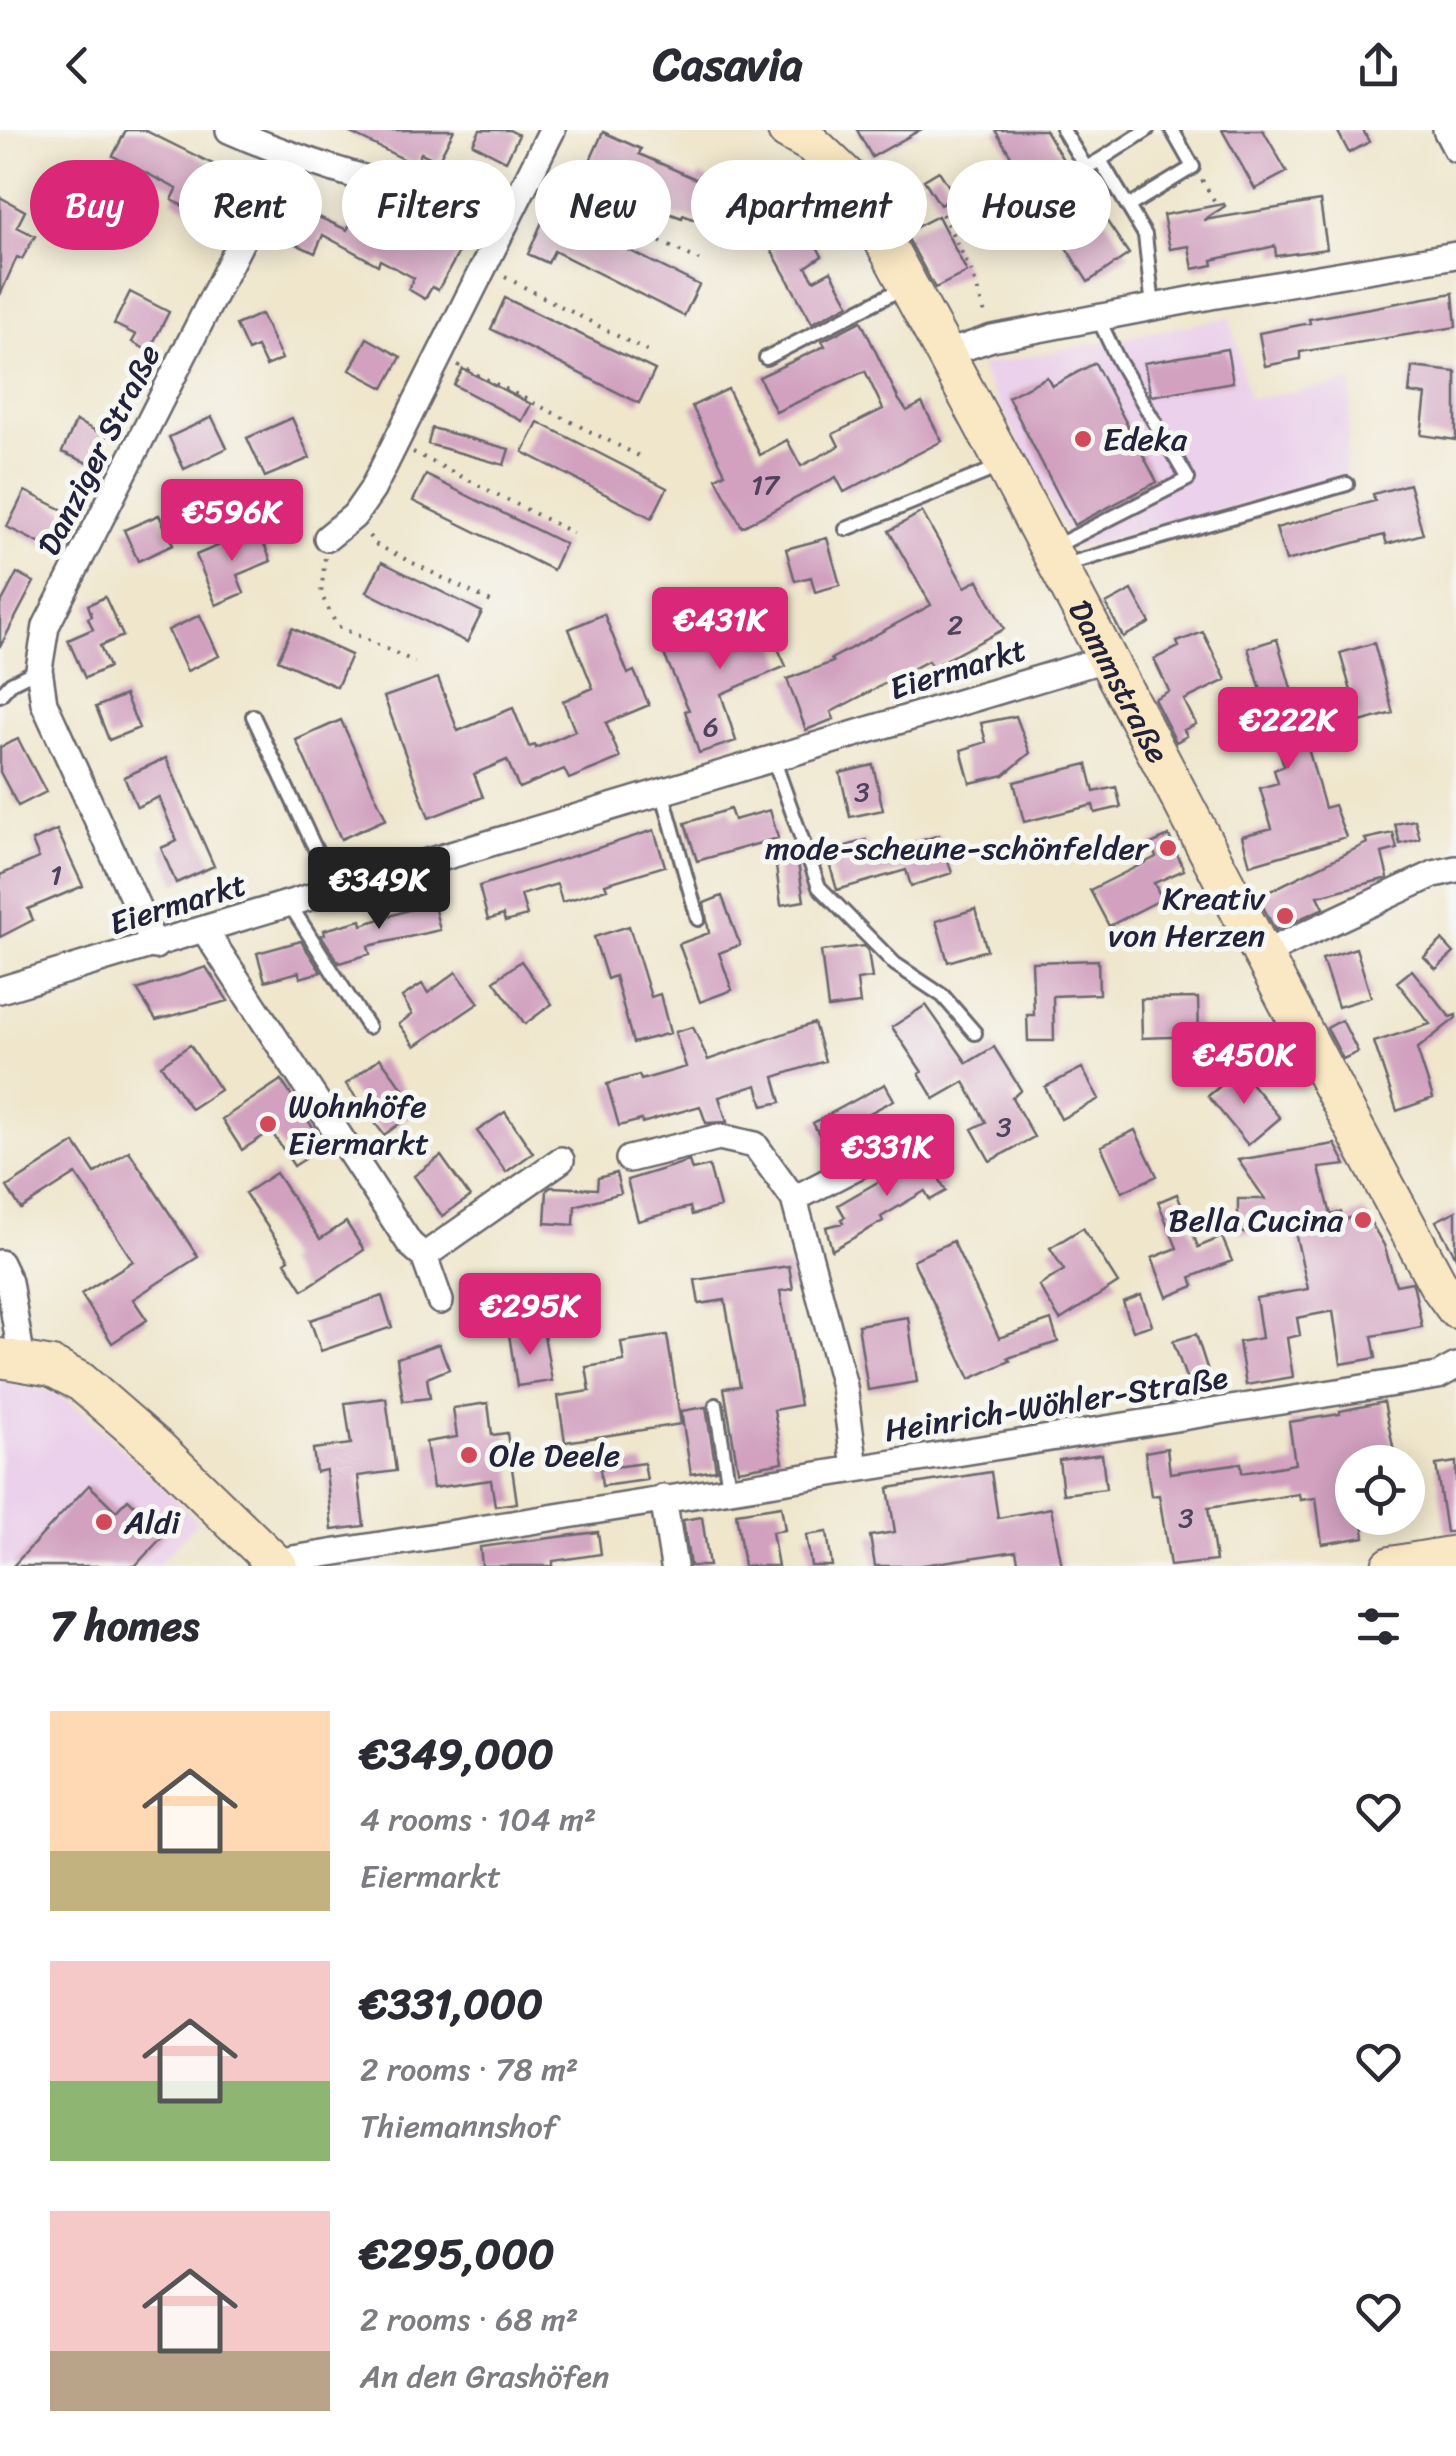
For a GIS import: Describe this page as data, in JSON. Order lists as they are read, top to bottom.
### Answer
{
  "streets": {
    "main road": ["Dammstraße"],
    "street": ["Danziger Straße", "Eiermarkt", "Heinrich-Wöhler-Straße"]
  },
  "crossings": [
    ["Danziger Straße", "Eiermarkt"],
    ["Eiermarkt", "Dammstraße"]
  ],
  "places": [
    "Edeka",
    "mode-scheune-schönfelder",
    "Kreativ von Herzen",
    "Wohnhöfe Eiermarkt",
    "Bella Cucina",
    "Ole Deele",
    "Aldi"
  ],
  "house_numbers": [
    "17",
    "2",
    "6",
    "3",
    "1",
    "3",
    "3"
  ],
  "page": {
    "header": "Casavia",
    "chip": [
      "Buy",
      "Rent",
      "Filters",
      "New",
      "Apartment",
      "House"
    ],
    "price": [
      "€596K",
      "€431K",
      "€222K",
      "€349K",
      "€450K",
      "€331K",
      "€295K"
    ],
    "heading": "7 homes",
    "list": [
      {
        "name": "€349,000",
        "note": "4 rooms · 104 m² · Eiermarkt"
      },
      {
        "name": "€331,000",
        "note": "2 rooms · 78 m² · Thiemannshof"
      },
      {
        "name": "€295,000",
        "note": "2 rooms · 68 m² · An den Grashöfen"
      }
    ]
  }
}
